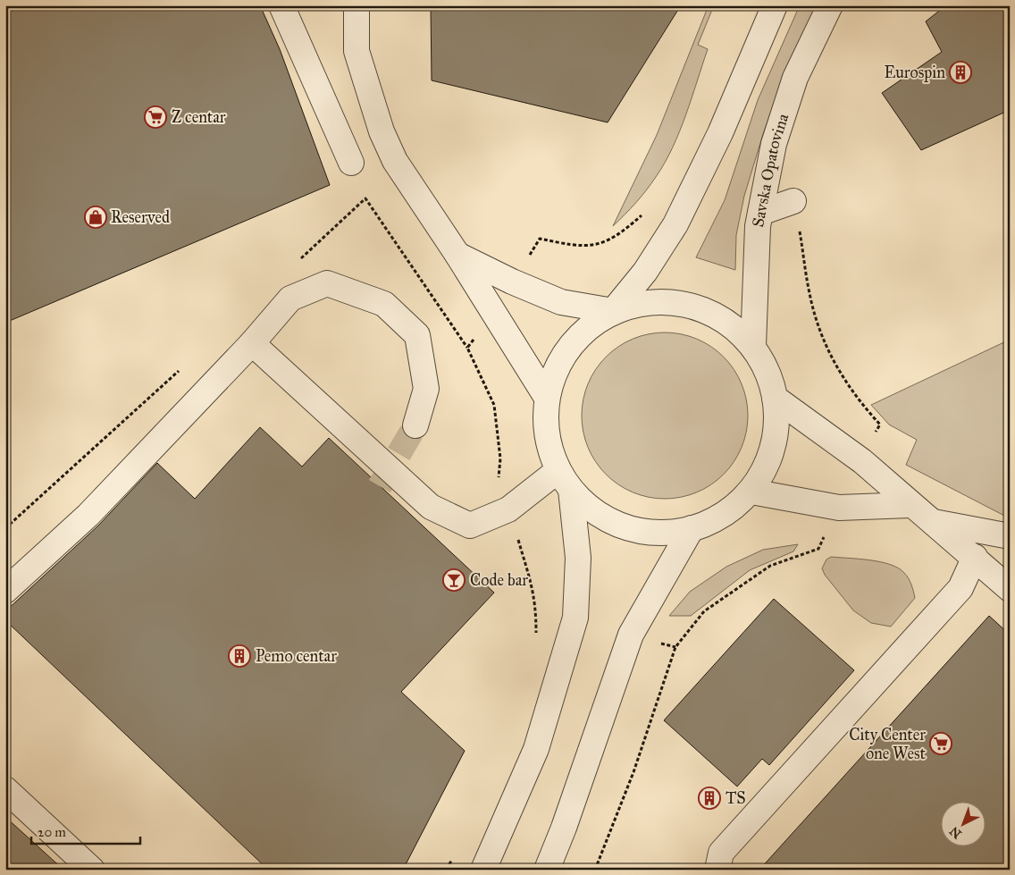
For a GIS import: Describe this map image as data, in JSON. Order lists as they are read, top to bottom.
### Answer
{
  "streets": {
    "street": ["Savska Opatovina"]
  },
  "places": {
    "building": ["Eurospin", "Pemo centar", "TS"],
    "supermarket": ["Z centar", "City Center one West"],
    "shop": ["Reserved"],
    "bar": ["Code bar"]
  },
  "scale_bar": "20 m",
  "north": "bottom left"
}
